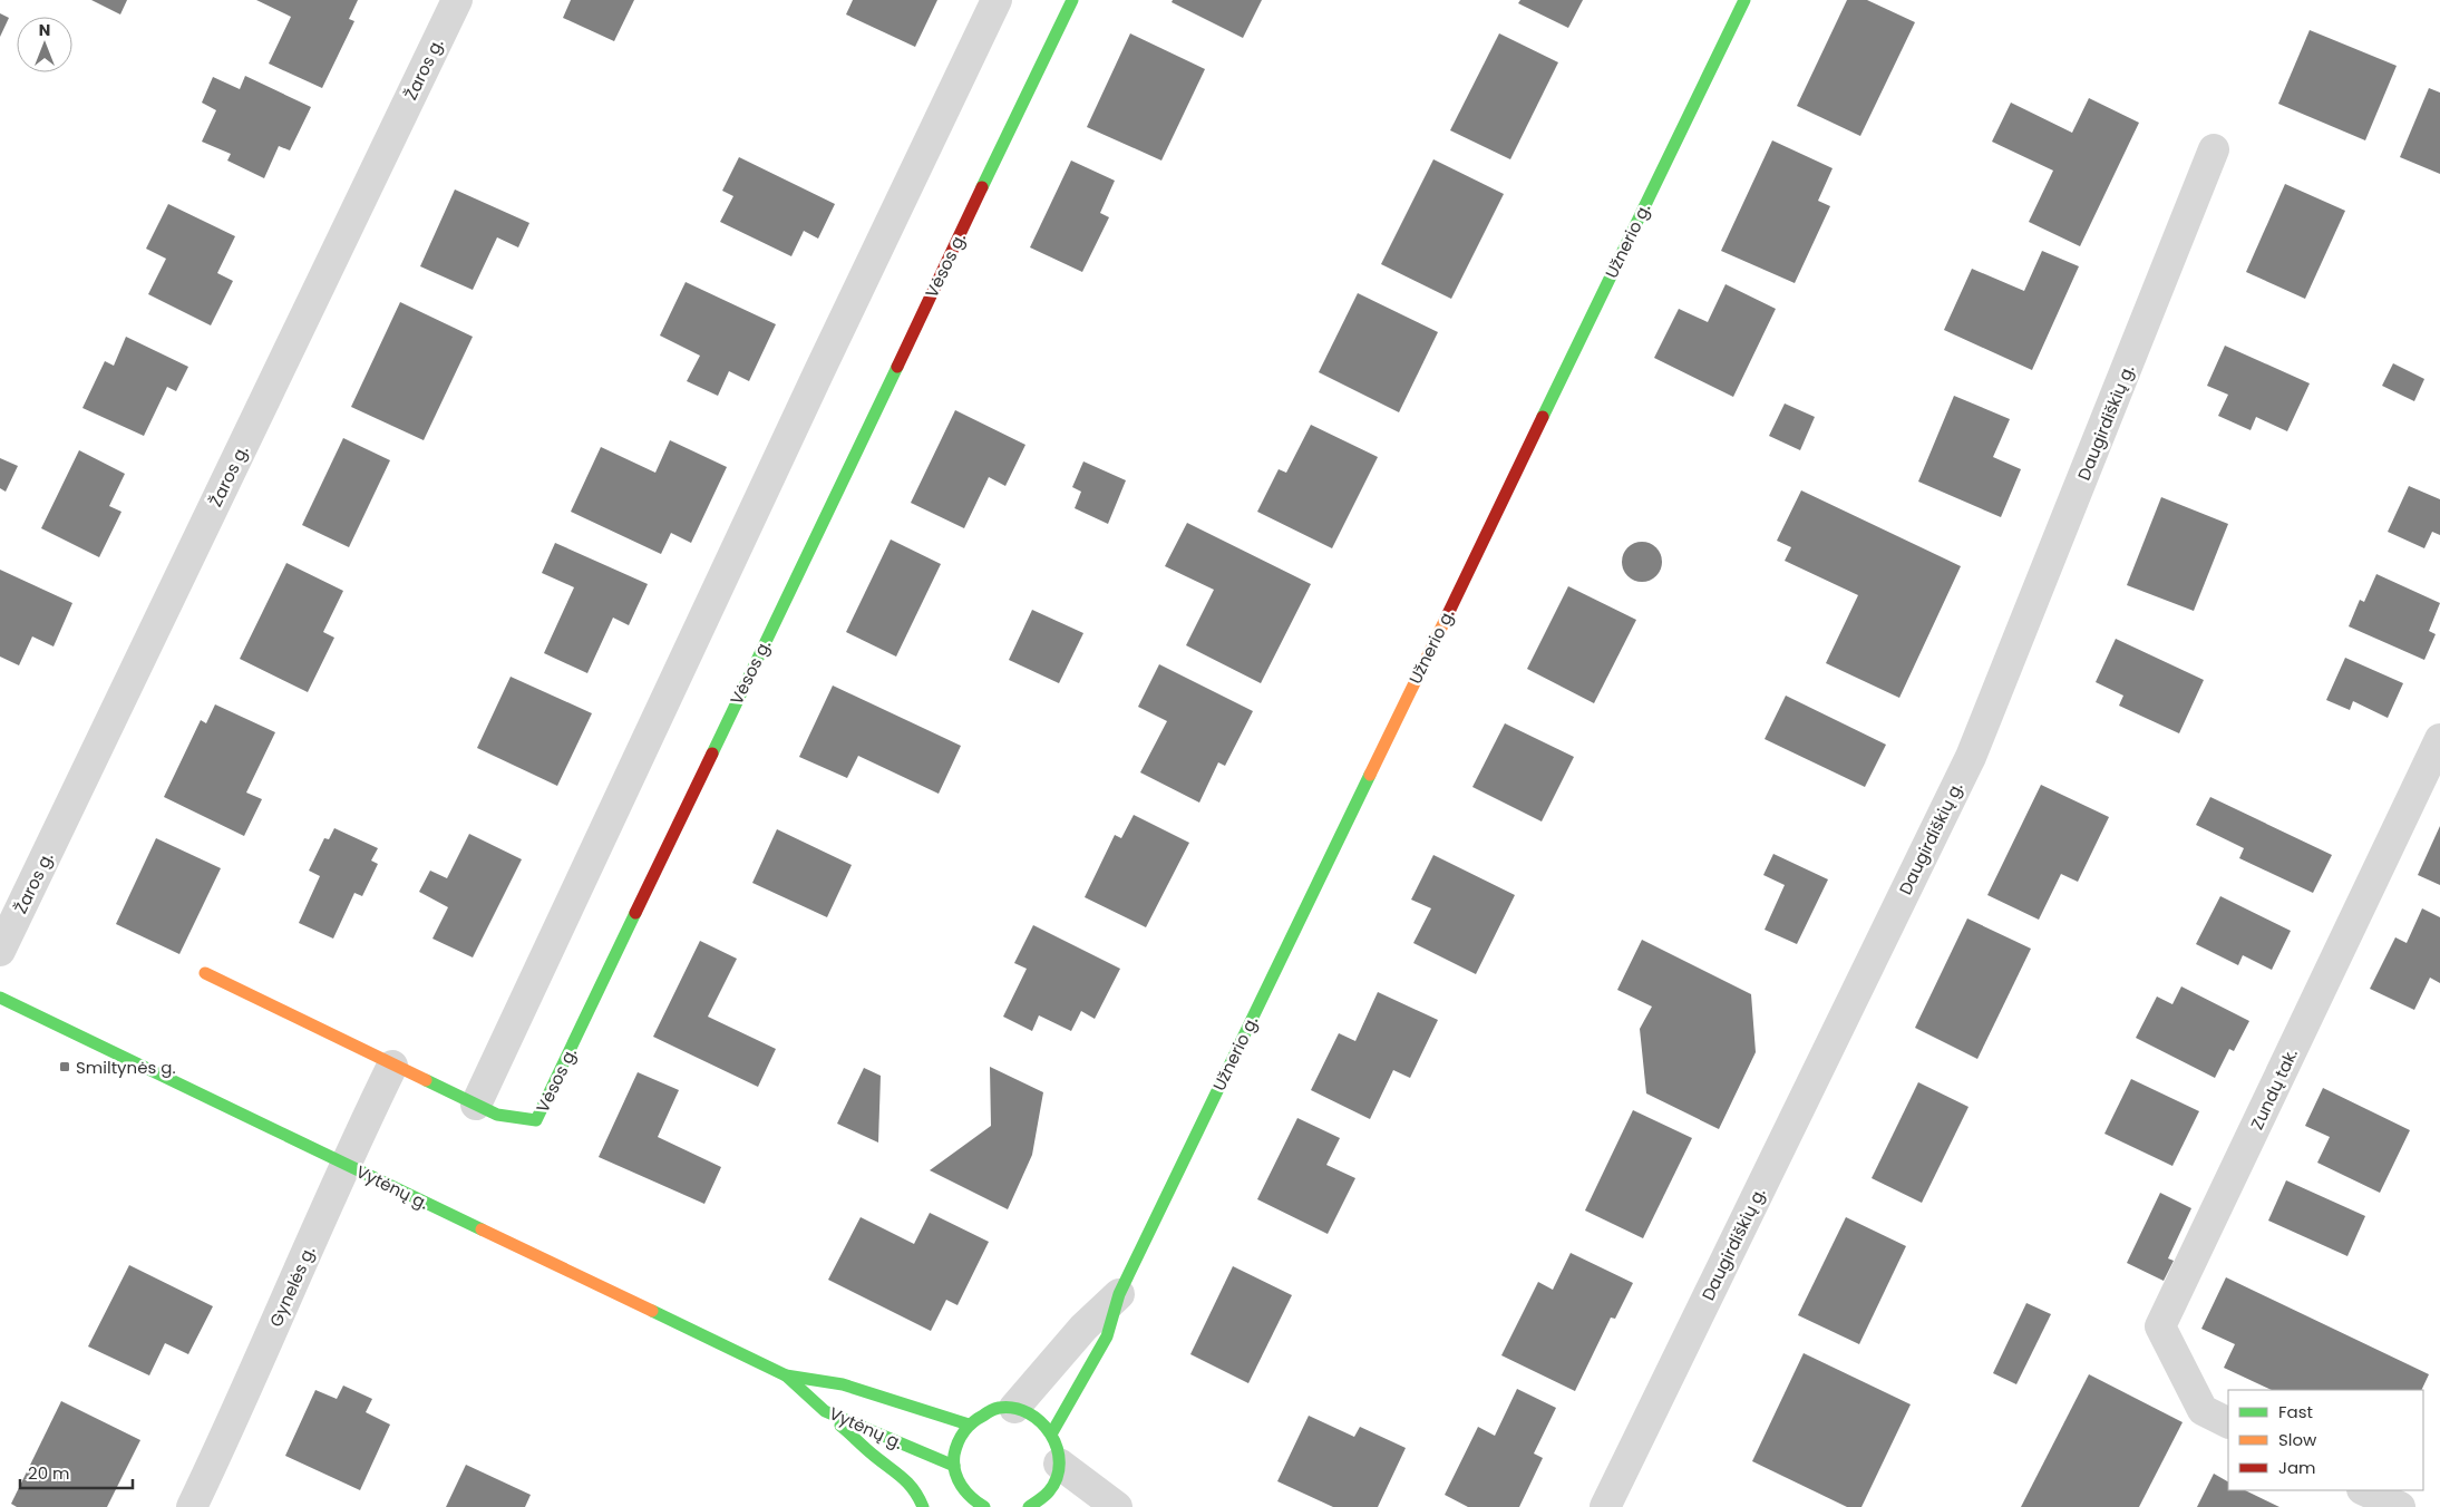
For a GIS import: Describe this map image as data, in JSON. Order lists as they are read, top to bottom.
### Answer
{
  "streets": {
    "street": [
      "Žaros g.",
      "Užnerio g.",
      "Vėsos g.",
      "Daugirdiškių g.",
      "Zundų tak.",
      "Vytėnų g.",
      "Gynelės g."
    ]
  },
  "crossings": [
    ["Vytėnų g.", "Gynelės g."]
  ],
  "places": {
    "transit": ["Smiltynės g."]
  },
  "legend": ["Fast", "Slow", "Jam"],
  "scale_bar": "20 m",
  "north": "top"
}
